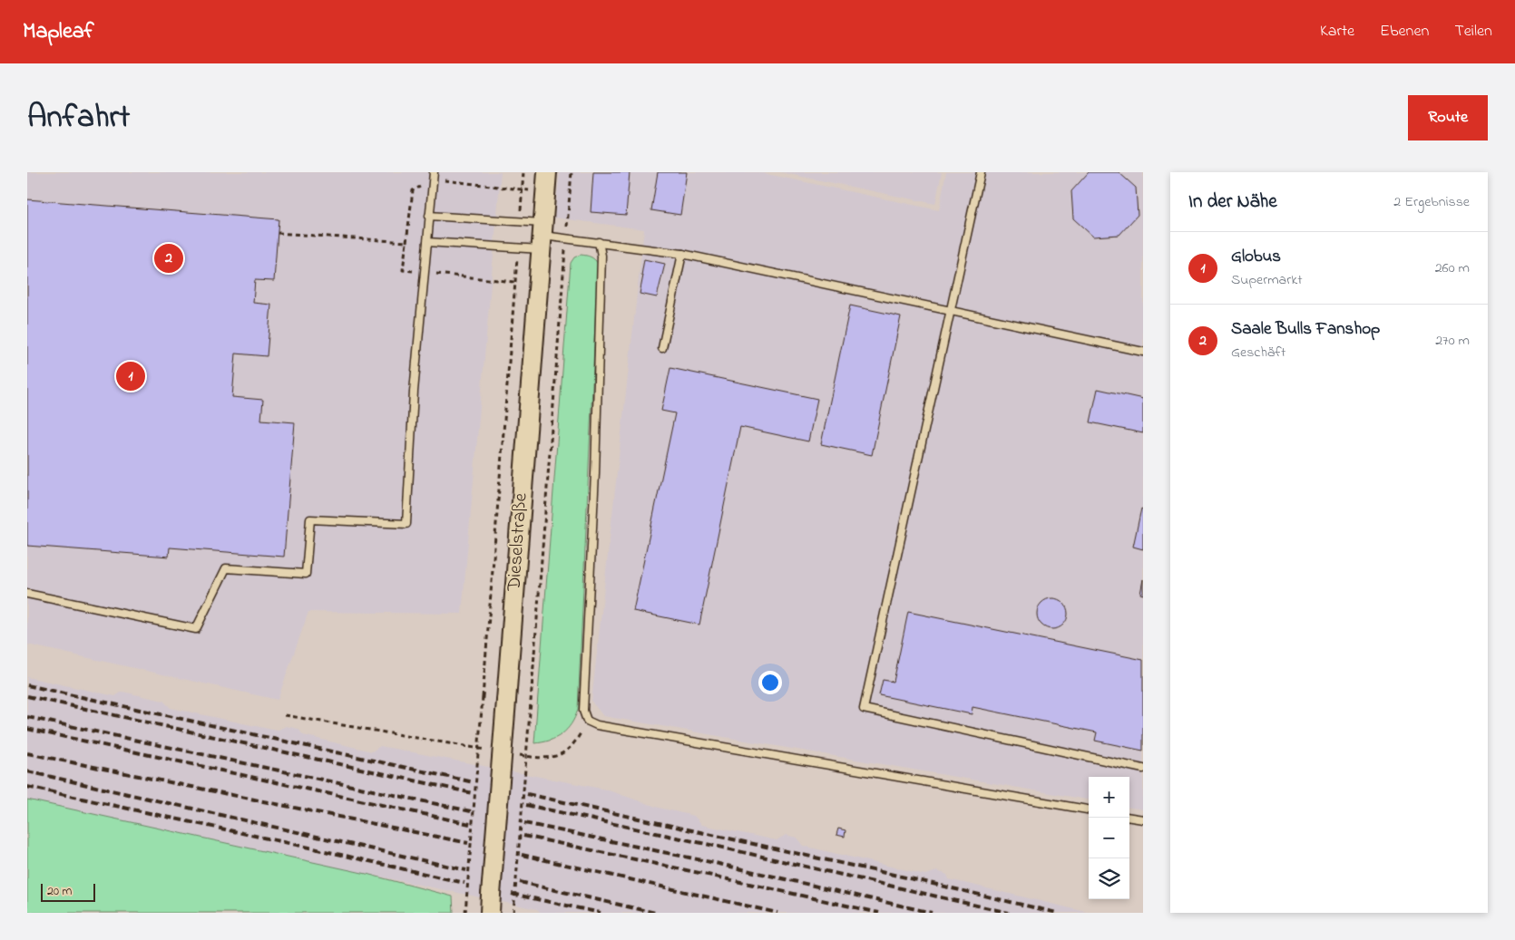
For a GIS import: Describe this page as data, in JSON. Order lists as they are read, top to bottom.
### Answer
{
  "streets": {
    "street": ["Dieselstraße"]
  },
  "scale_bar": "20 m",
  "page": {
    "header": "Mapleaf",
    "nav": ["Karte", "Ebenen", "Teilen"],
    "title": "Anfahrt",
    "buttons": "Route",
    "heading": ["In der Nähe", "2 Ergebnisse"],
    "list": [
      {
        "mark": "1",
        "name": "Globus",
        "note": "Supermarkt",
        "value": "260 m"
      },
      {
        "mark": "2",
        "name": "Saale Bulls Fanshop",
        "note": "Geschäft",
        "value": "270 m"
      }
    ],
    "pins": ["2", "1"],
    "map_buttons": ["+", "−"],
    "scale": "20 m"
  }
}
